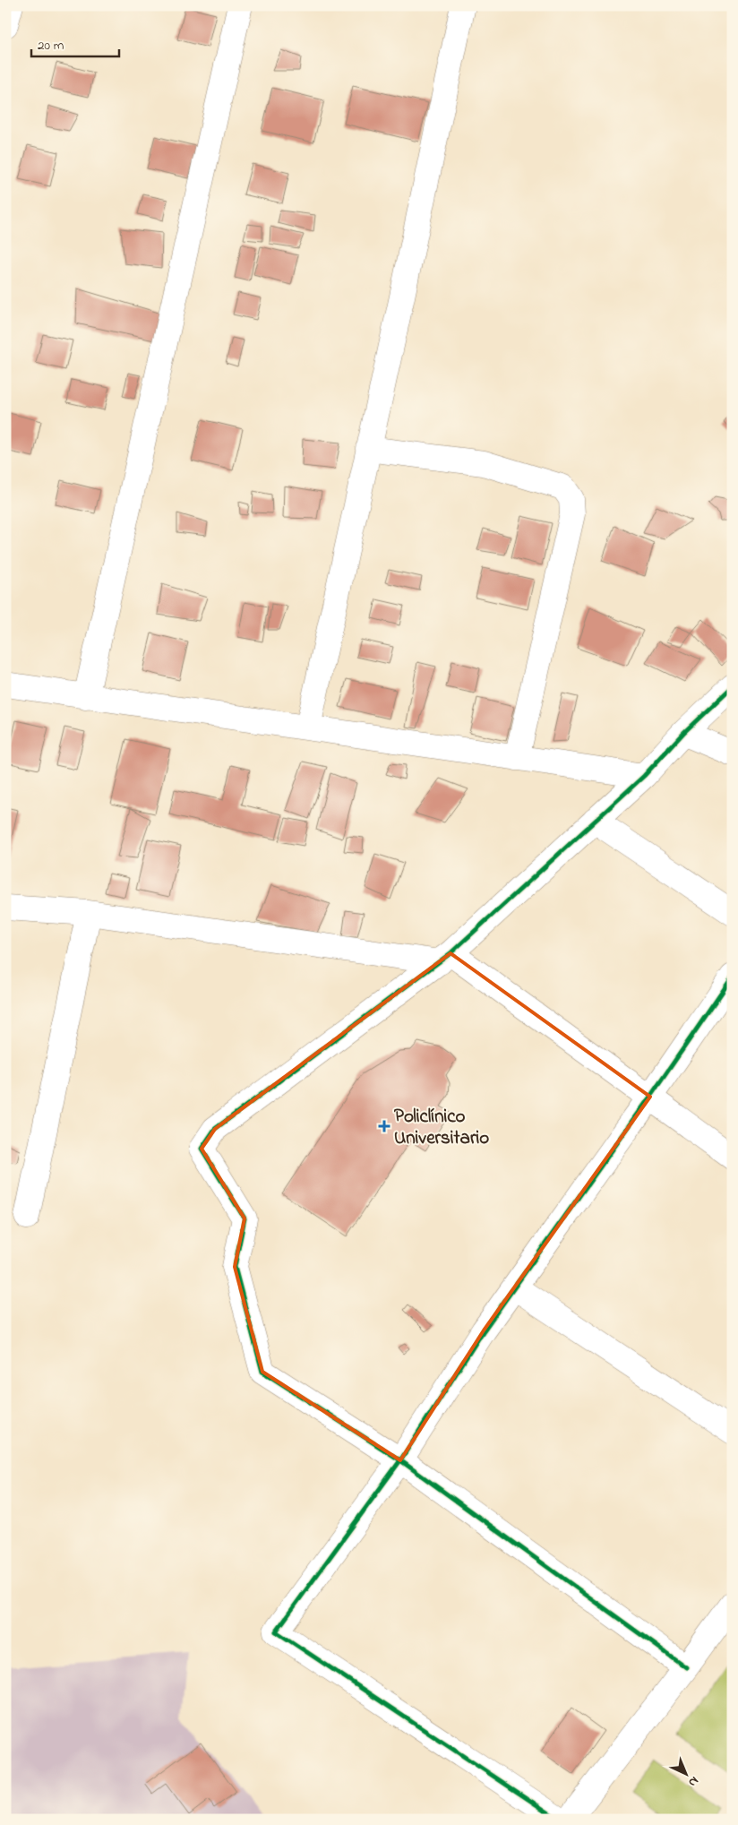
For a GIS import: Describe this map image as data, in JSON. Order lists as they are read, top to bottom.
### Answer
{
  "places": {
    "health": ["Policlínico Universitario"]
  },
  "scale_bar": "20 m",
  "north": "bottom right"
}
